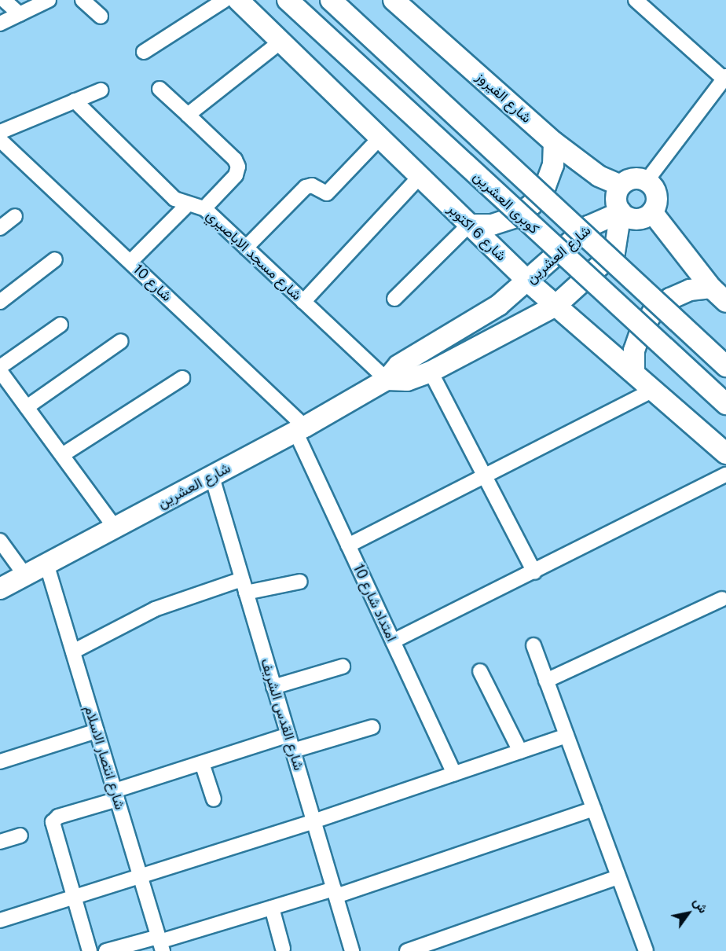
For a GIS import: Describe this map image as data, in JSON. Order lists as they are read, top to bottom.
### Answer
{
  "streets": {
    "main road": [
      "شارع الفيروز",
      "كوبرى العشرين",
      "شارع 6 اكتوبر",
      "شارع العشرين"
    ],
    "street": [
      "شارع مسجد الاباصيري",
      "شارع 10",
      "امتداد شارع 10",
      "شارع القدس الشريف",
      "شارع انتصار الاسلام"
    ]
  },
  "crossings": [
    ["شارع الفيروز", "شارع العشرين"],
    ["شارع 6 اكتوبر", "شارع العشرين"],
    ["شارع العشرين", "شارع مسجد الاباصيري"],
    ["شارع العشرين", "شارع 10"],
    ["شارع العشرين", "امتداد شارع 10"],
    ["شارع العشرين", "شارع القدس الشريف"],
    ["شارع العشرين", "شارع انتصار الاسلام"],
    ["شارع 10", "امتداد شارع 10"]
  ],
  "north": "top right"
}
